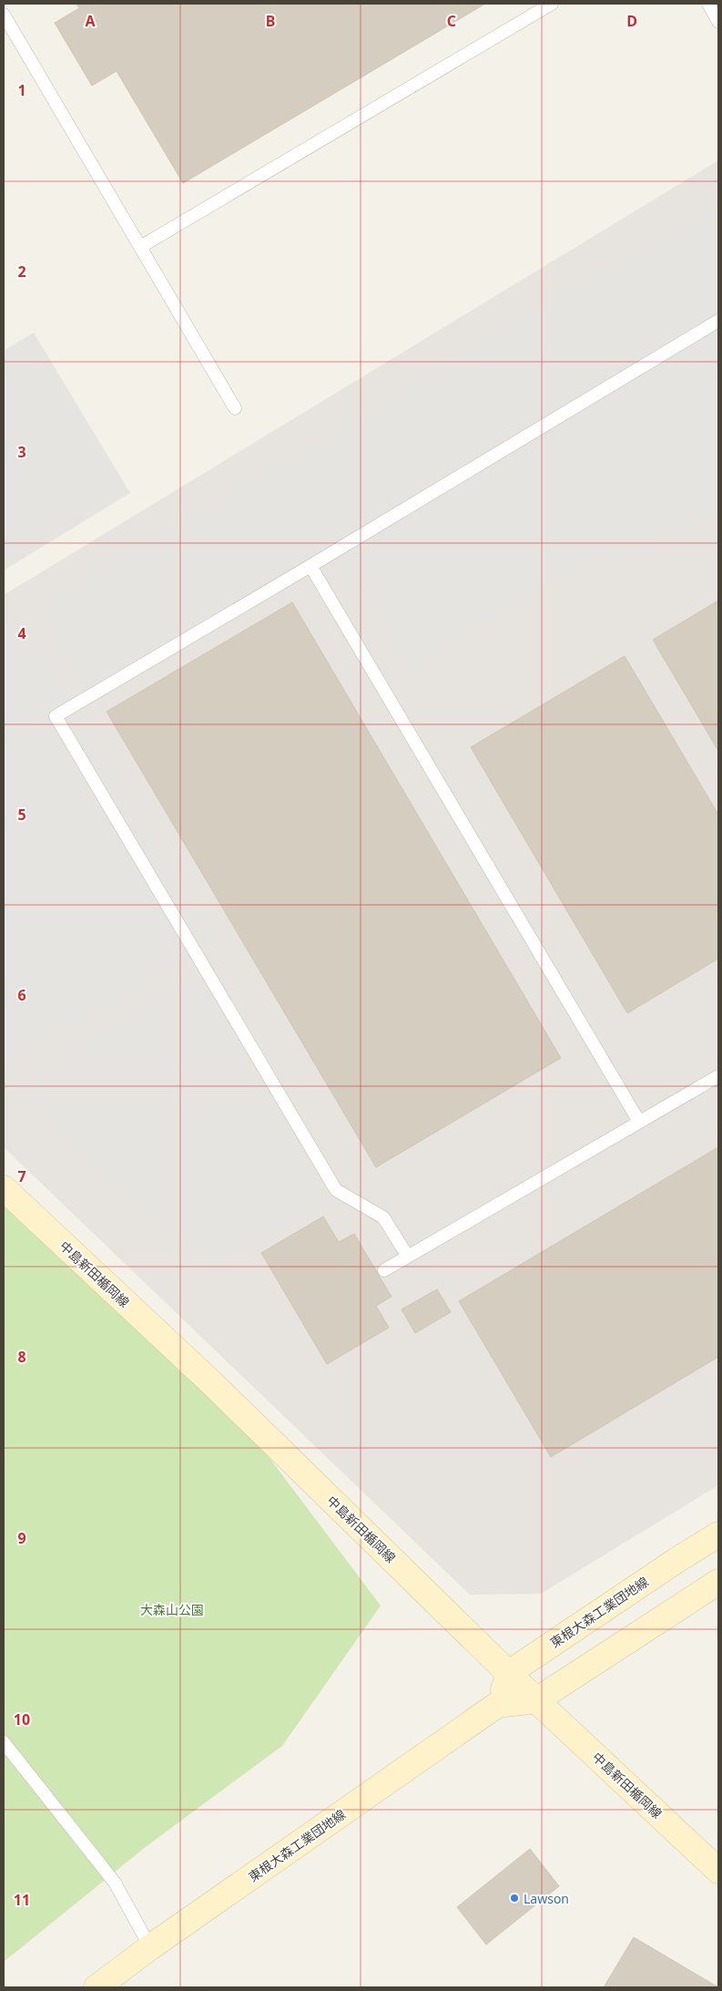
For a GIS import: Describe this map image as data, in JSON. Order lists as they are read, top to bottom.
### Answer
{
  "streets": {
    "main road": ["中島新田楯岡線", "東根大森工業団地線"]
  },
  "crossings": [
    ["中島新田楯岡線", "東根大森工業団地線"]
  ],
  "parks": ["大森山公園"],
  "places": ["Lawson"],
  "grid": {
    "columns": [
      "A",
      "B",
      "C",
      "D"
    ],
    "rows": [
      "1",
      "2",
      "3",
      "4",
      "5",
      "6",
      "7",
      "8",
      "9",
      "10",
      "11"
    ]
  }
}
